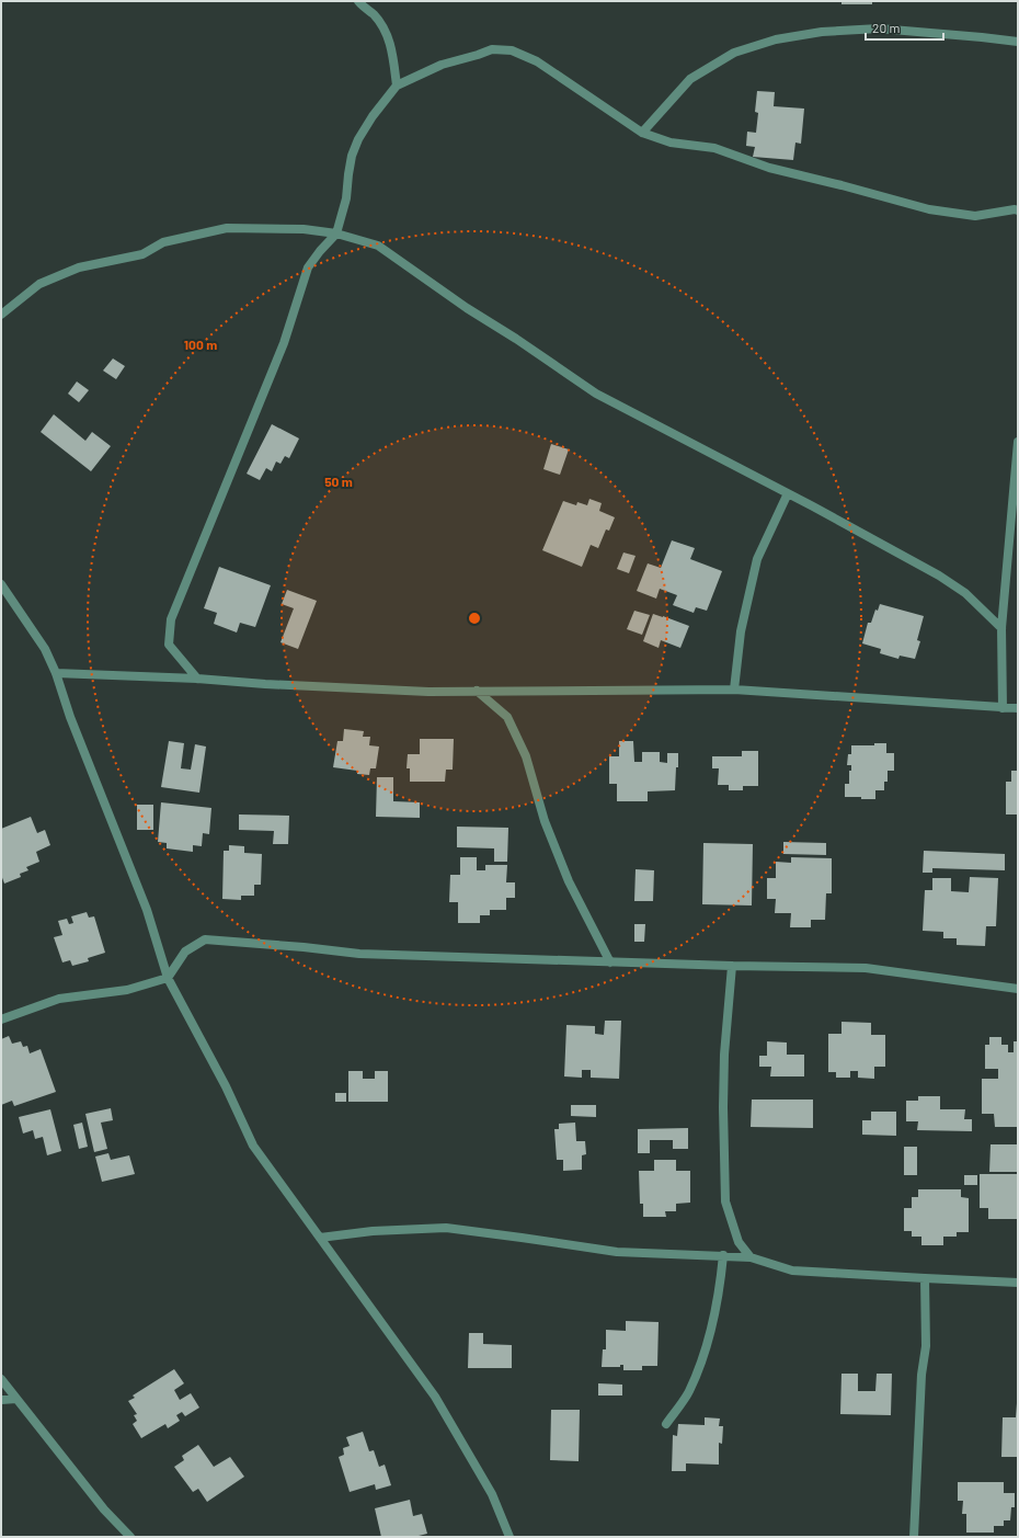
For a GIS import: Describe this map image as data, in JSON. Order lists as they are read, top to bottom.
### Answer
{
  "scale_bar": "20 m",
  "rings": ["100 m", "50 m"]
}
